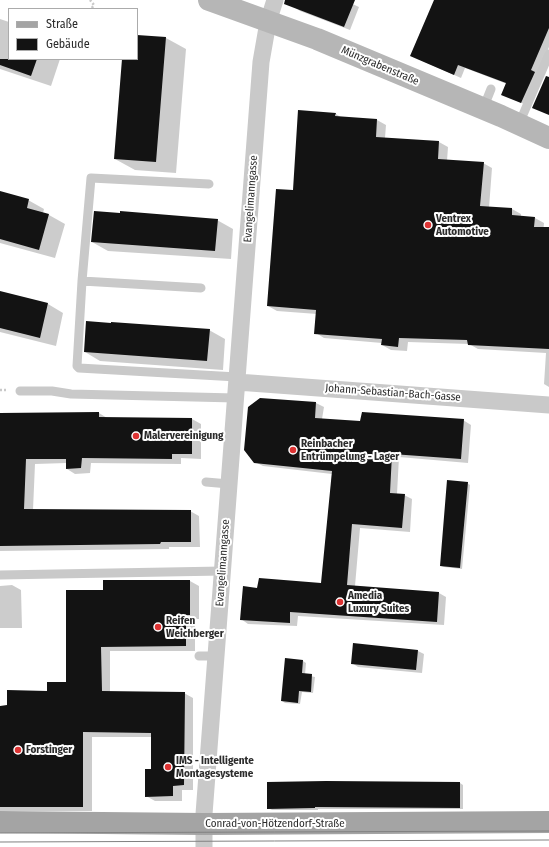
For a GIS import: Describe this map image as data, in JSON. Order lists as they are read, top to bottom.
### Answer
{
  "streets": {
    "main road": ["Münzgrabenstraße", "Conrad-von-Hötzendorf-Straße"],
    "street": ["Evangelimanngasse", "Johann-Sebastian-Bach-Gasse"]
  },
  "crossings": [
    ["Münzgrabenstraße", "Evangelimanngasse"],
    ["Evangelimanngasse", "Johann-Sebastian-Bach-Gasse"],
    ["Evangelimanngasse", "Conrad-von-Hötzendorf-Straße"]
  ],
  "places": [
    "Ventrex Automotive",
    "Malervereinigung",
    "Reinbacher Entrümpelung - Lager",
    "Amedia Luxury Suites",
    "Reifen Weichberger",
    "Forstinger",
    "IMS - Intelligente Montagesysteme"
  ],
  "legend": ["Straße", "Gebäude"]
}
